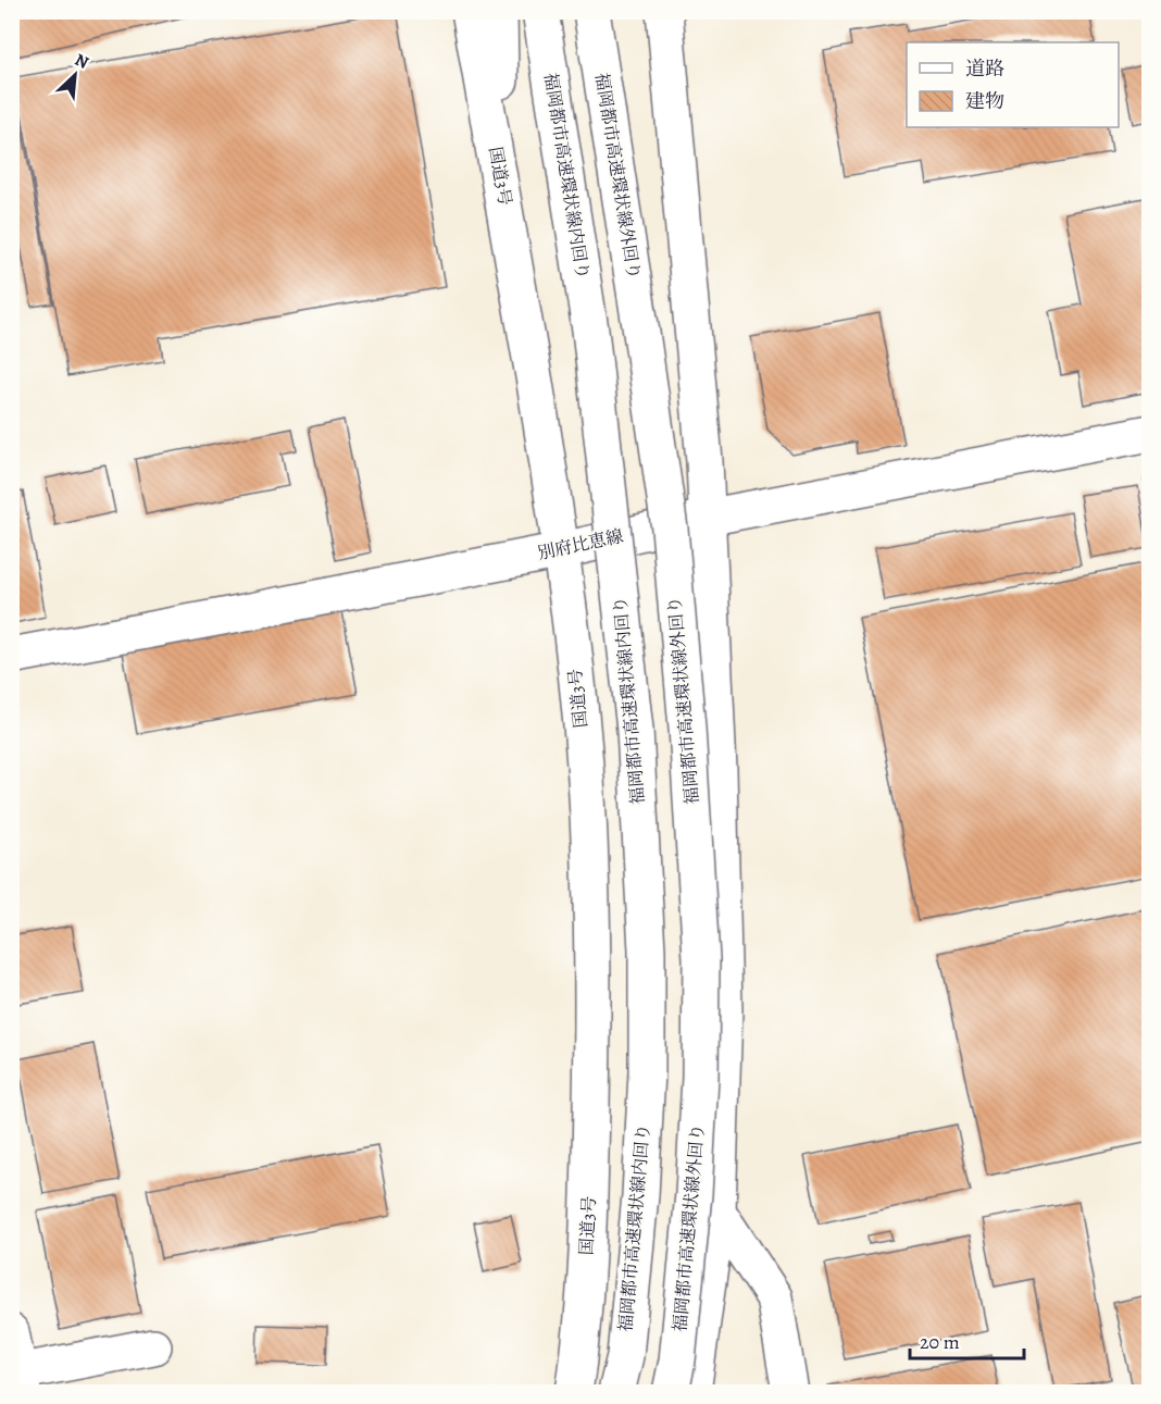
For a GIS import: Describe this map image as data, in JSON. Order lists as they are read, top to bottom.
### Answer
{
  "streets": {
    "main road": [
      "国道3号",
      "福岡都市高速環状線内回り",
      "福岡都市高速環状線外回り",
      "別府比恵線"
    ]
  },
  "crossings": [
    ["国道3号", "別府比恵線"]
  ],
  "legend": ["道路", "建物"],
  "scale_bar": "20 m",
  "north": "top right"
}
